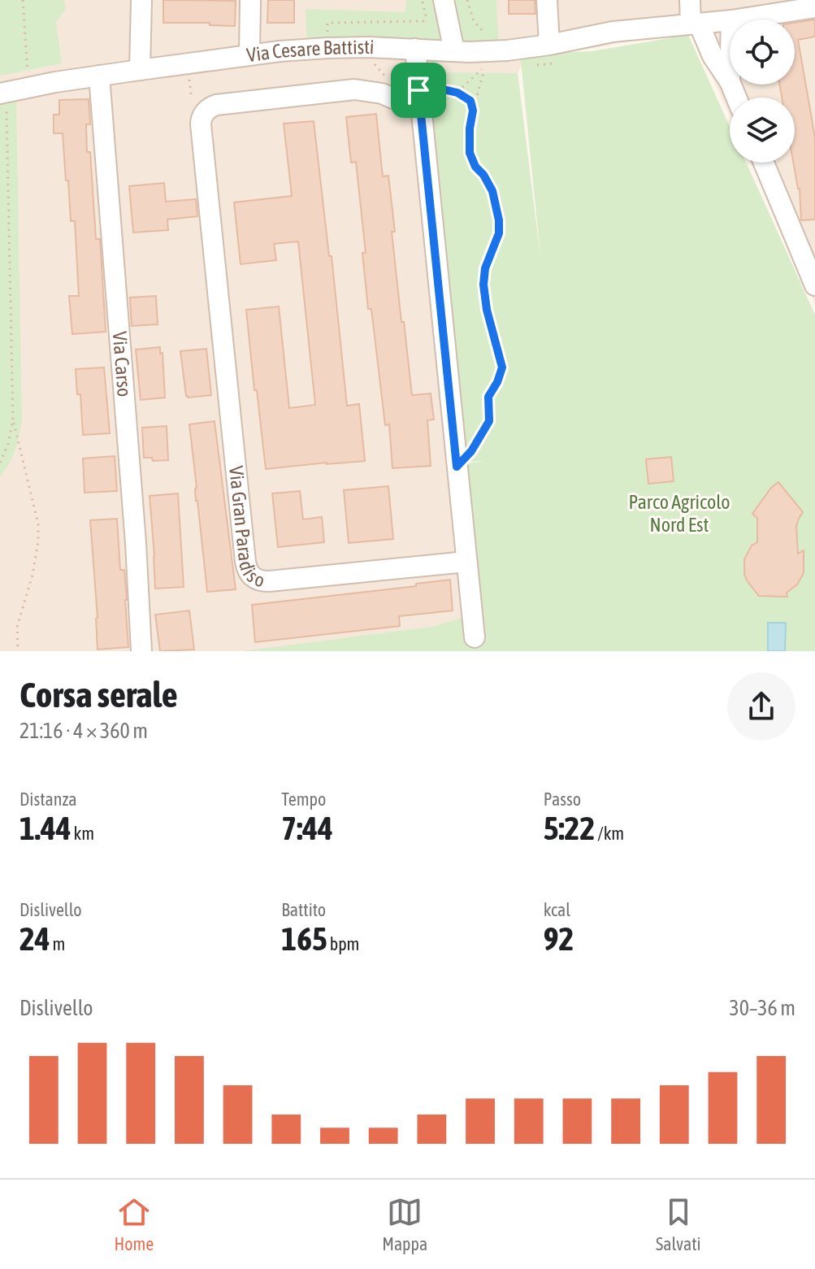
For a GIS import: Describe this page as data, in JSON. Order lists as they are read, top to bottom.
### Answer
{
  "streets": {
    "street": ["Via Cesare Battisti", "Via Carso", "Via Gran Paradiso"]
  },
  "crossings": [
    ["Via Cesare Battisti", "Via Carso"]
  ],
  "parks": ["Parco Agricolo Nord Est"],
  "page": {
    "heading": ["Corsa serale", "21:16 · 4 × 360 m"],
    "stats": [
      ["Distanza", "1.44 km"],
      ["Tempo", "7:44"],
      ["Passo", "5:22 /km"],
      ["Dislivello", "24 m"],
      ["Battito", "165 bpm"],
      ["kcal", "92"]
    ],
    "chart": ["Dislivello", "30–36 m"],
    "tabs": ["Home", "Mappa", "Salvati"]
  }
}
